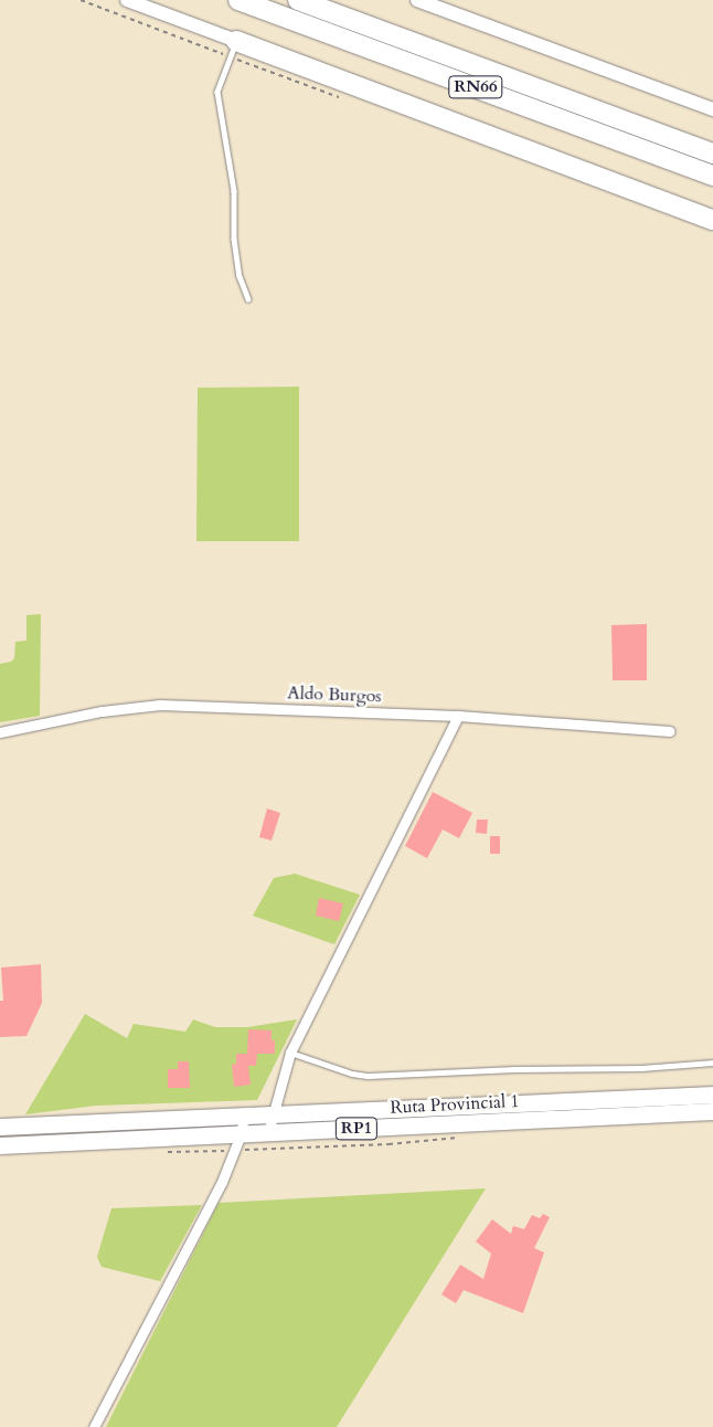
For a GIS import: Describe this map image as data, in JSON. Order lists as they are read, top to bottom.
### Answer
{
  "streets": {
    "highway": ["RN66"],
    "main road": ["Ruta Provincial 1", "RP1"],
    "street": ["Aldo Burgos"]
  }
}
